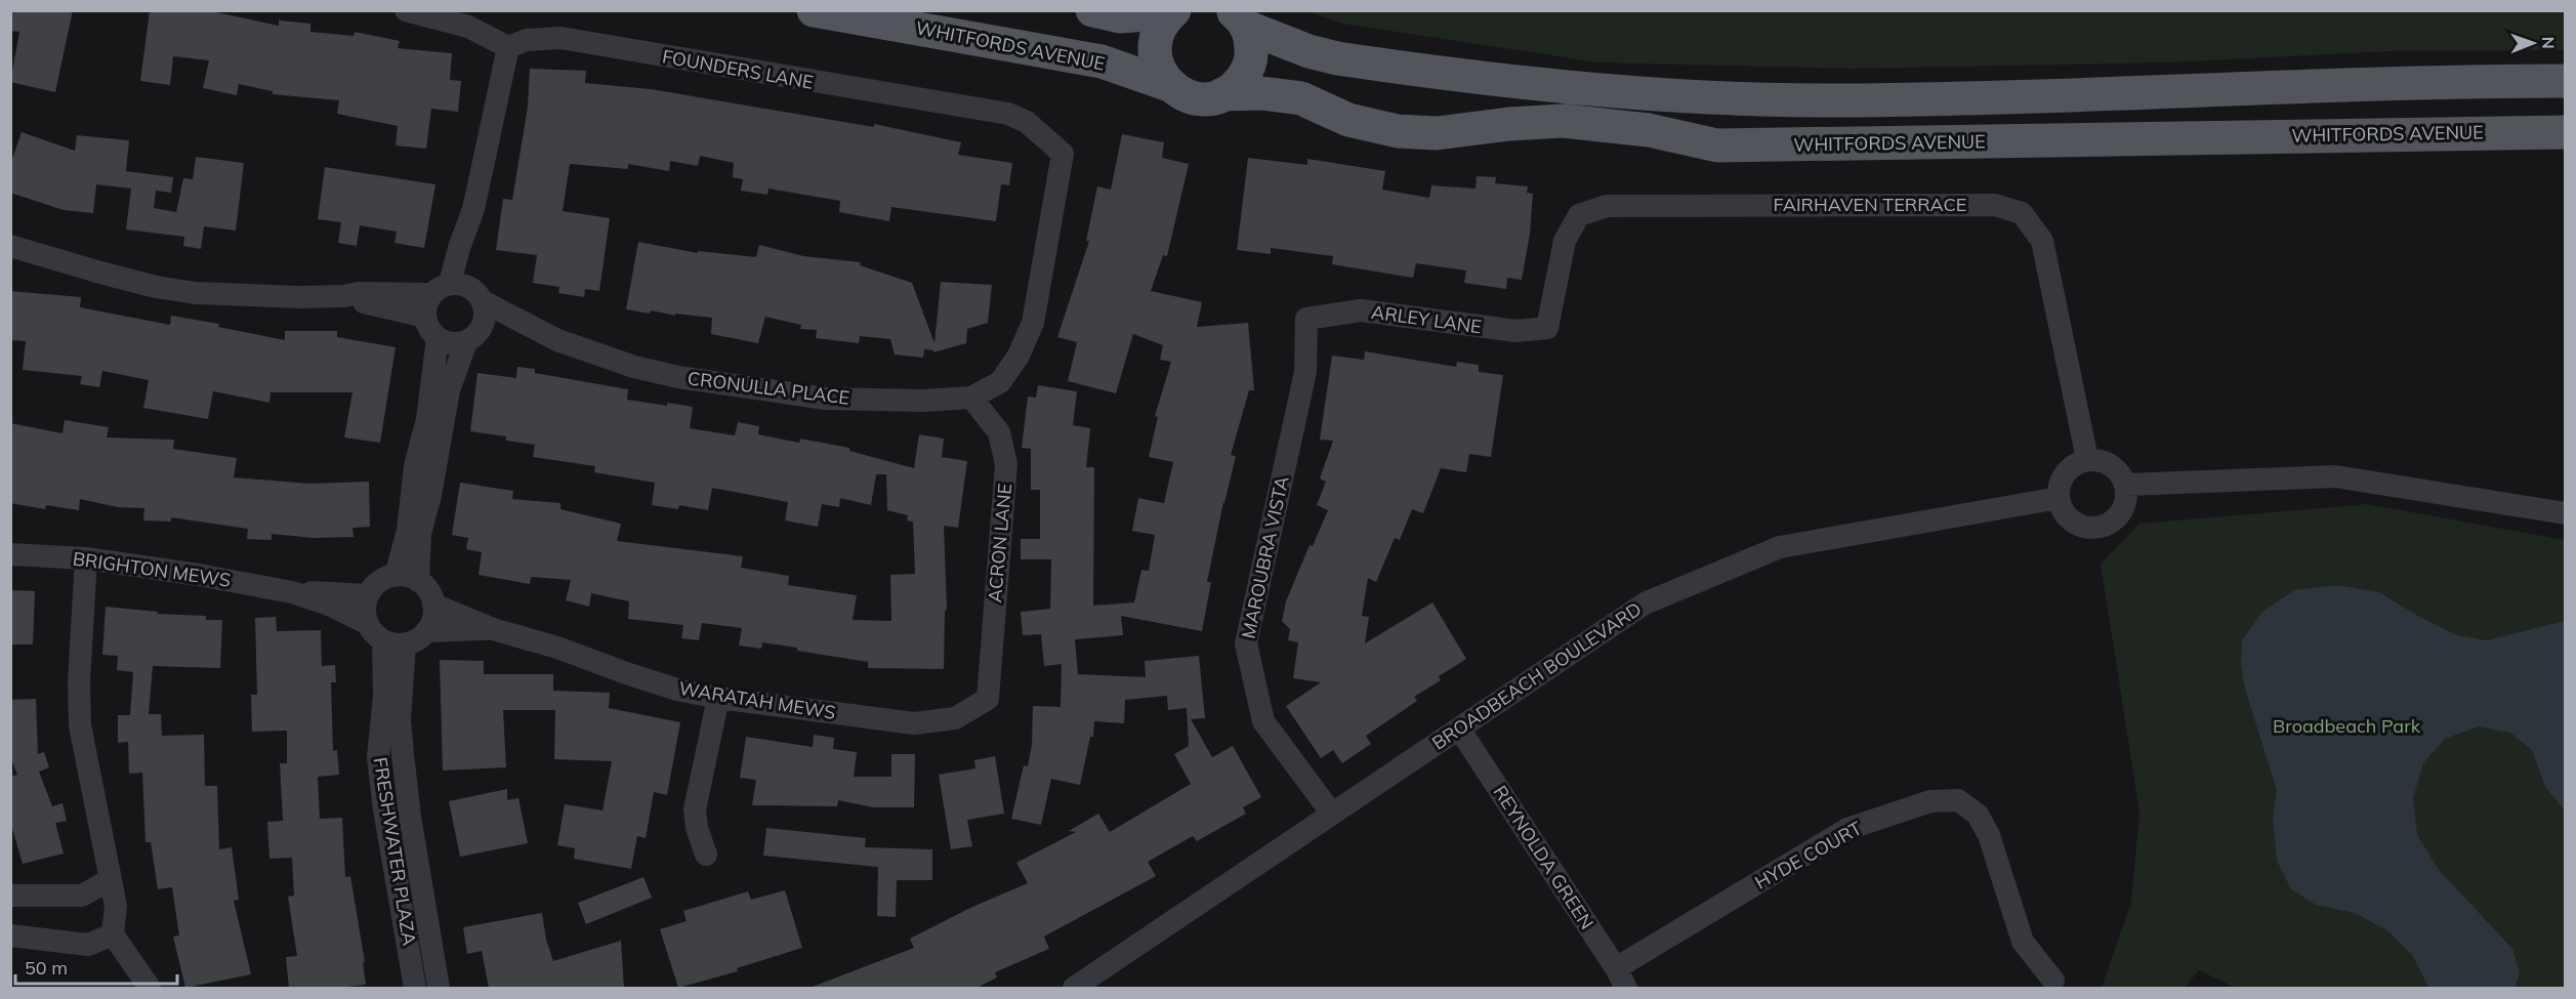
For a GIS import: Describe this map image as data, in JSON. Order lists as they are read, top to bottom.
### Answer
{
  "streets": {
    "main road": ["WHITFORDS AVENUE"],
    "street": [
      "FOUNDERS LANE",
      "FAIRHAVEN TERRACE",
      "ARLEY LANE",
      "CRONULLA PLACE",
      "ACRON LANE",
      "MAROUBRA VISTA",
      "BRIGHTON MEWS",
      "BROADBEACH BOULEVARD",
      "WARATAH MEWS",
      "FRESHWATER PLAZA",
      "HYDE COURT",
      "REYNOLDA GREEN"
    ]
  },
  "crossings": [
    ["FOUNDERS LANE", "CRONULLA PLACE"],
    ["FAIRHAVEN TERRACE", "ARLEY LANE"],
    ["FAIRHAVEN TERRACE", "BROADBEACH BOULEVARD"],
    ["ARLEY LANE", "MAROUBRA VISTA"],
    ["CRONULLA PLACE", "ACRON LANE"],
    ["ACRON LANE", "WARATAH MEWS"],
    ["MAROUBRA VISTA", "BROADBEACH BOULEVARD"],
    ["BRIGHTON MEWS", "WARATAH MEWS"],
    ["BRIGHTON MEWS", "FRESHWATER PLAZA"],
    ["BROADBEACH BOULEVARD", "REYNOLDA GREEN"],
    ["WARATAH MEWS", "FRESHWATER PLAZA"],
    ["HYDE COURT", "REYNOLDA GREEN"]
  ],
  "parks": ["Broadbeach Park"],
  "scale_bar": "50 m",
  "north": "right"
}
